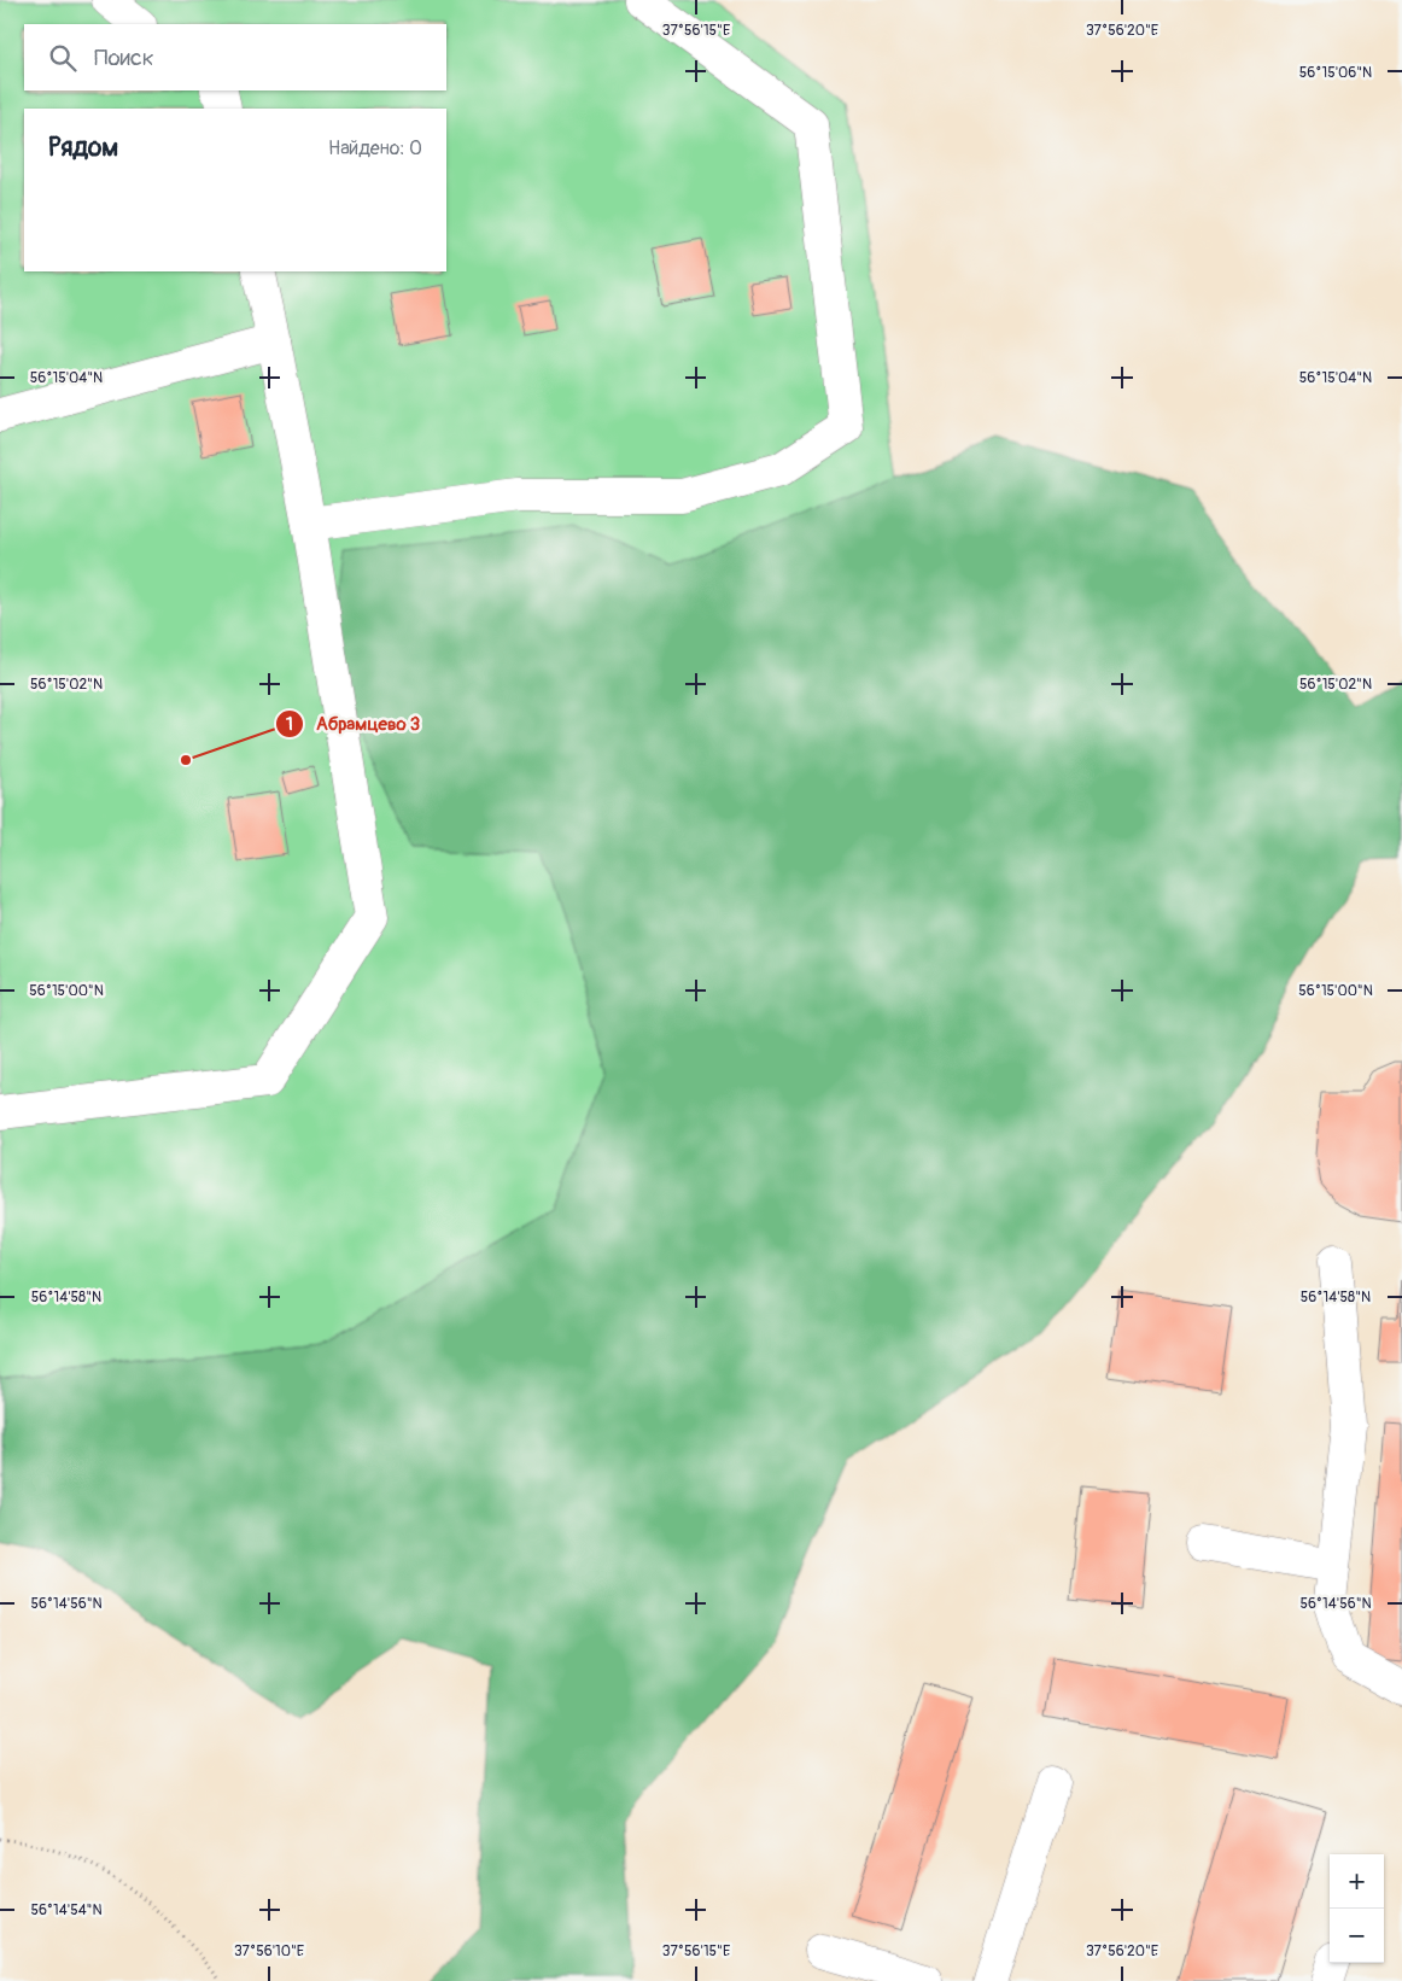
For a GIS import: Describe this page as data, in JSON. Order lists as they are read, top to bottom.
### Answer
{
  "places": ["Абрамцево 3"],
  "page": {
    "search": "Поиск",
    "heading": ["Рядом", "Найдено: 0"],
    "map_buttons": ["+", "−"]
  },
  "coordinates": [
    "37°56'15\"E",
    "37°56'20\"E",
    "56°15'06\"N",
    "56°15'04\"N",
    "56°15'02\"N",
    "56°15'00\"N",
    "56°14'58\"N",
    "56°14'56\"N",
    "56°14'54\"N",
    "37°56'10\"E"
  ]
}
